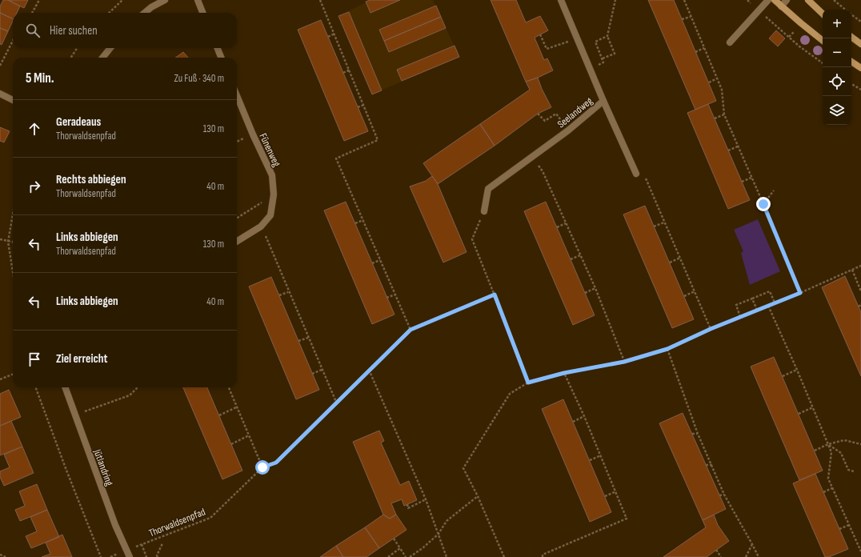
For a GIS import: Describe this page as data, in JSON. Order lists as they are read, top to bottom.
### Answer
{
  "streets": {
    "street": ["Seelandweg", "Fünenweg", "Jütlandring"],
    "path": ["Thorwaldsenpfad"]
  },
  "page": {
    "map_buttons": ["+", "−"],
    "search": "Hier suchen",
    "heading": ["5 Min.", "Zu Fuß · 340 m"],
    "list": [
      ["Geradeaus", "Thorwaldsenpfad", "130 m"],
      ["Rechts abbiegen", "Thorwaldsenpfad", "40 m"],
      ["Links abbiegen", "Thorwaldsenpfad", "130 m"],
      ["Links abbiegen", "40 m"],
      "Ziel erreicht"
    ]
  }
}
